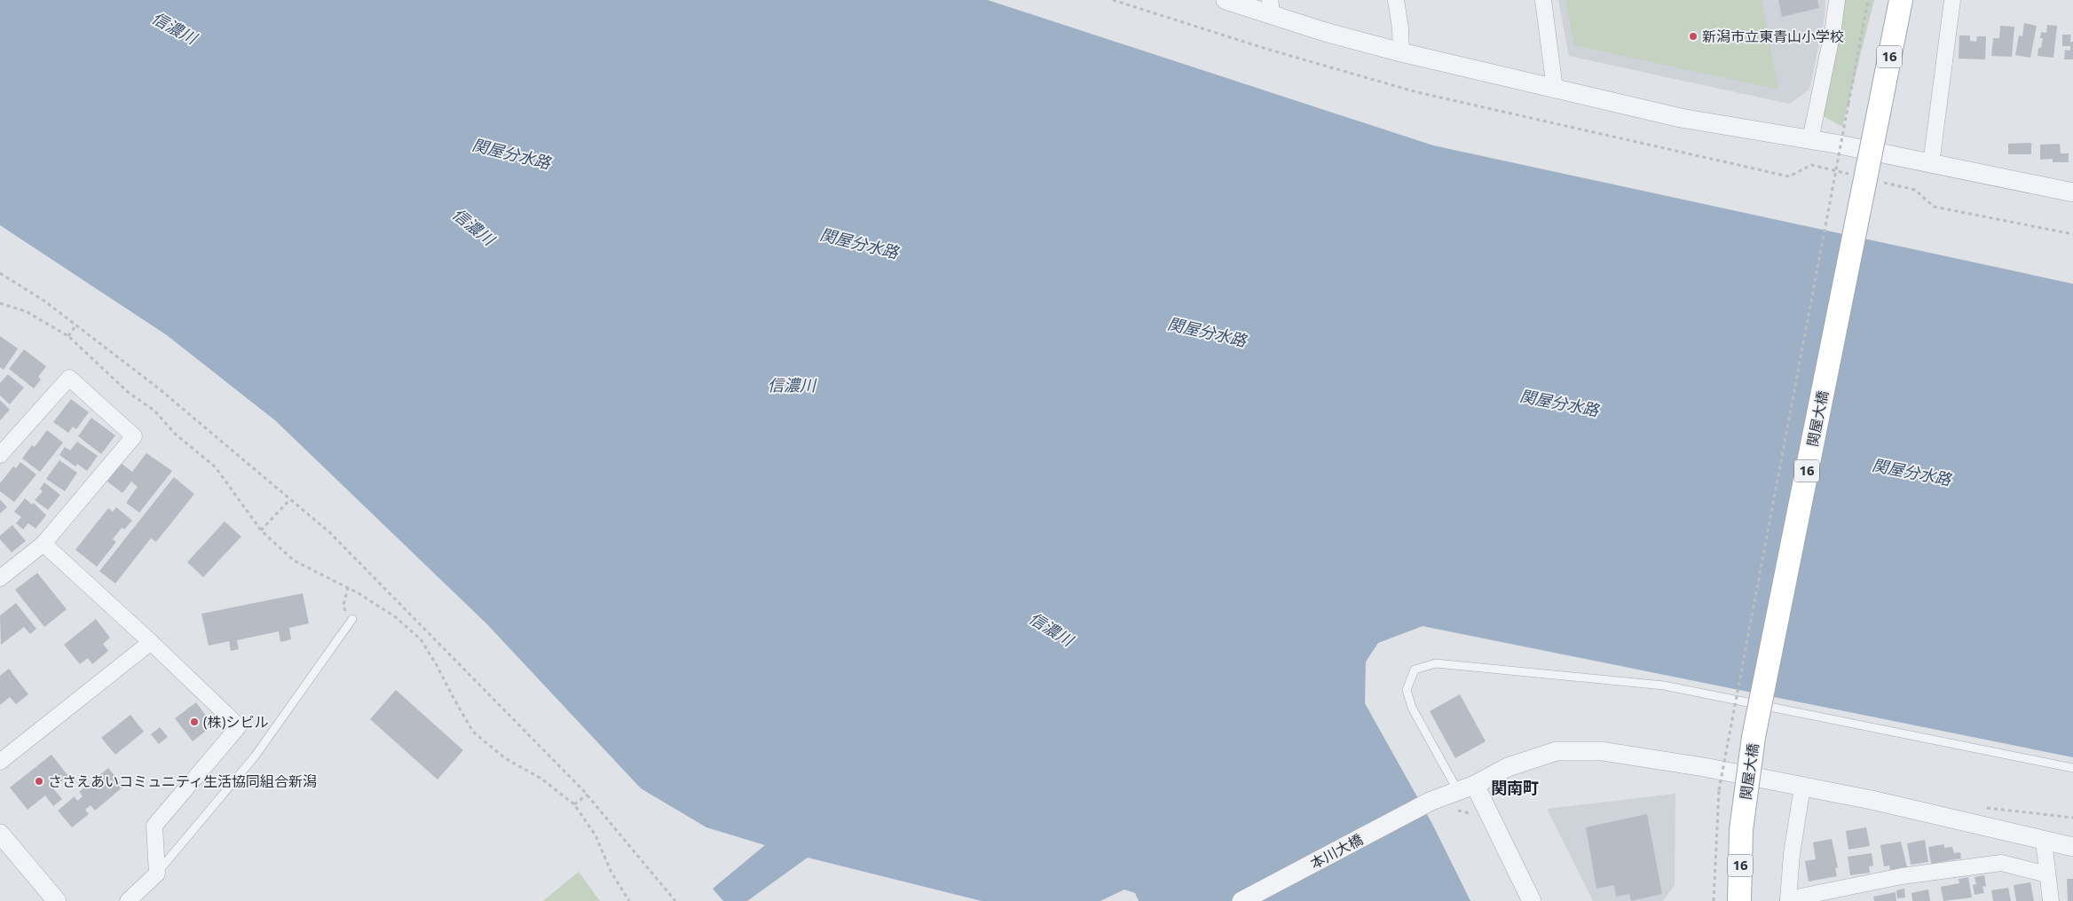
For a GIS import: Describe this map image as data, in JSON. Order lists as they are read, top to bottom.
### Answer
{
  "streets": {
    "main road": ["16", "関屋大橋"],
    "street": ["本川大橋"]
  },
  "districts": ["関南町"],
  "water": ["信濃川", "関屋分水路"],
  "places": ["新潟市立東青山小学校", "(株)シビル", "ささえあいコミュニティ生活協同組合新潟"]
}
